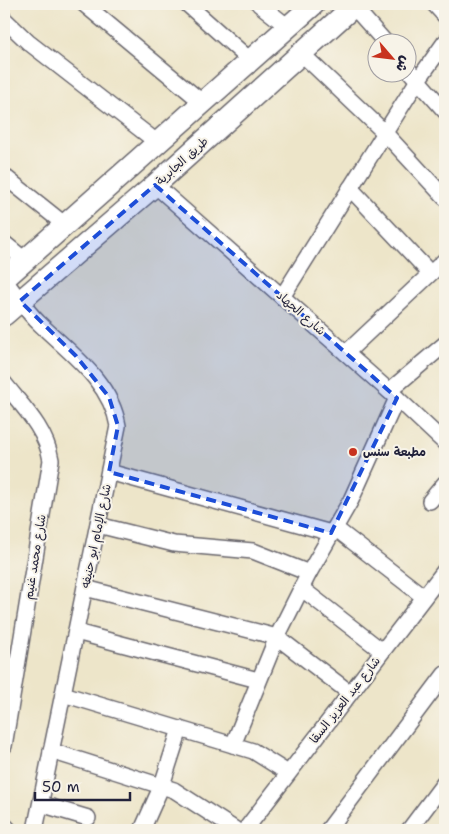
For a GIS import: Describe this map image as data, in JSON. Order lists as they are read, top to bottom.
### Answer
{
  "streets": {
    "street": [
      "طريق الجابرية",
      "شارع الجهاد",
      "شارع الإمام ابو حنيفه",
      "شارع محمد غنيم",
      "شارع عبد العزيز السقا"
    ]
  },
  "crossings": [
    ["طريق الجابرية", "شارع الجهاد"],
    ["طريق الجابرية", "شارع الإمام ابو حنيفه"]
  ],
  "places": ["مطبعة سنس"],
  "scale_bar": "50 m",
  "north": "bottom right"
}
